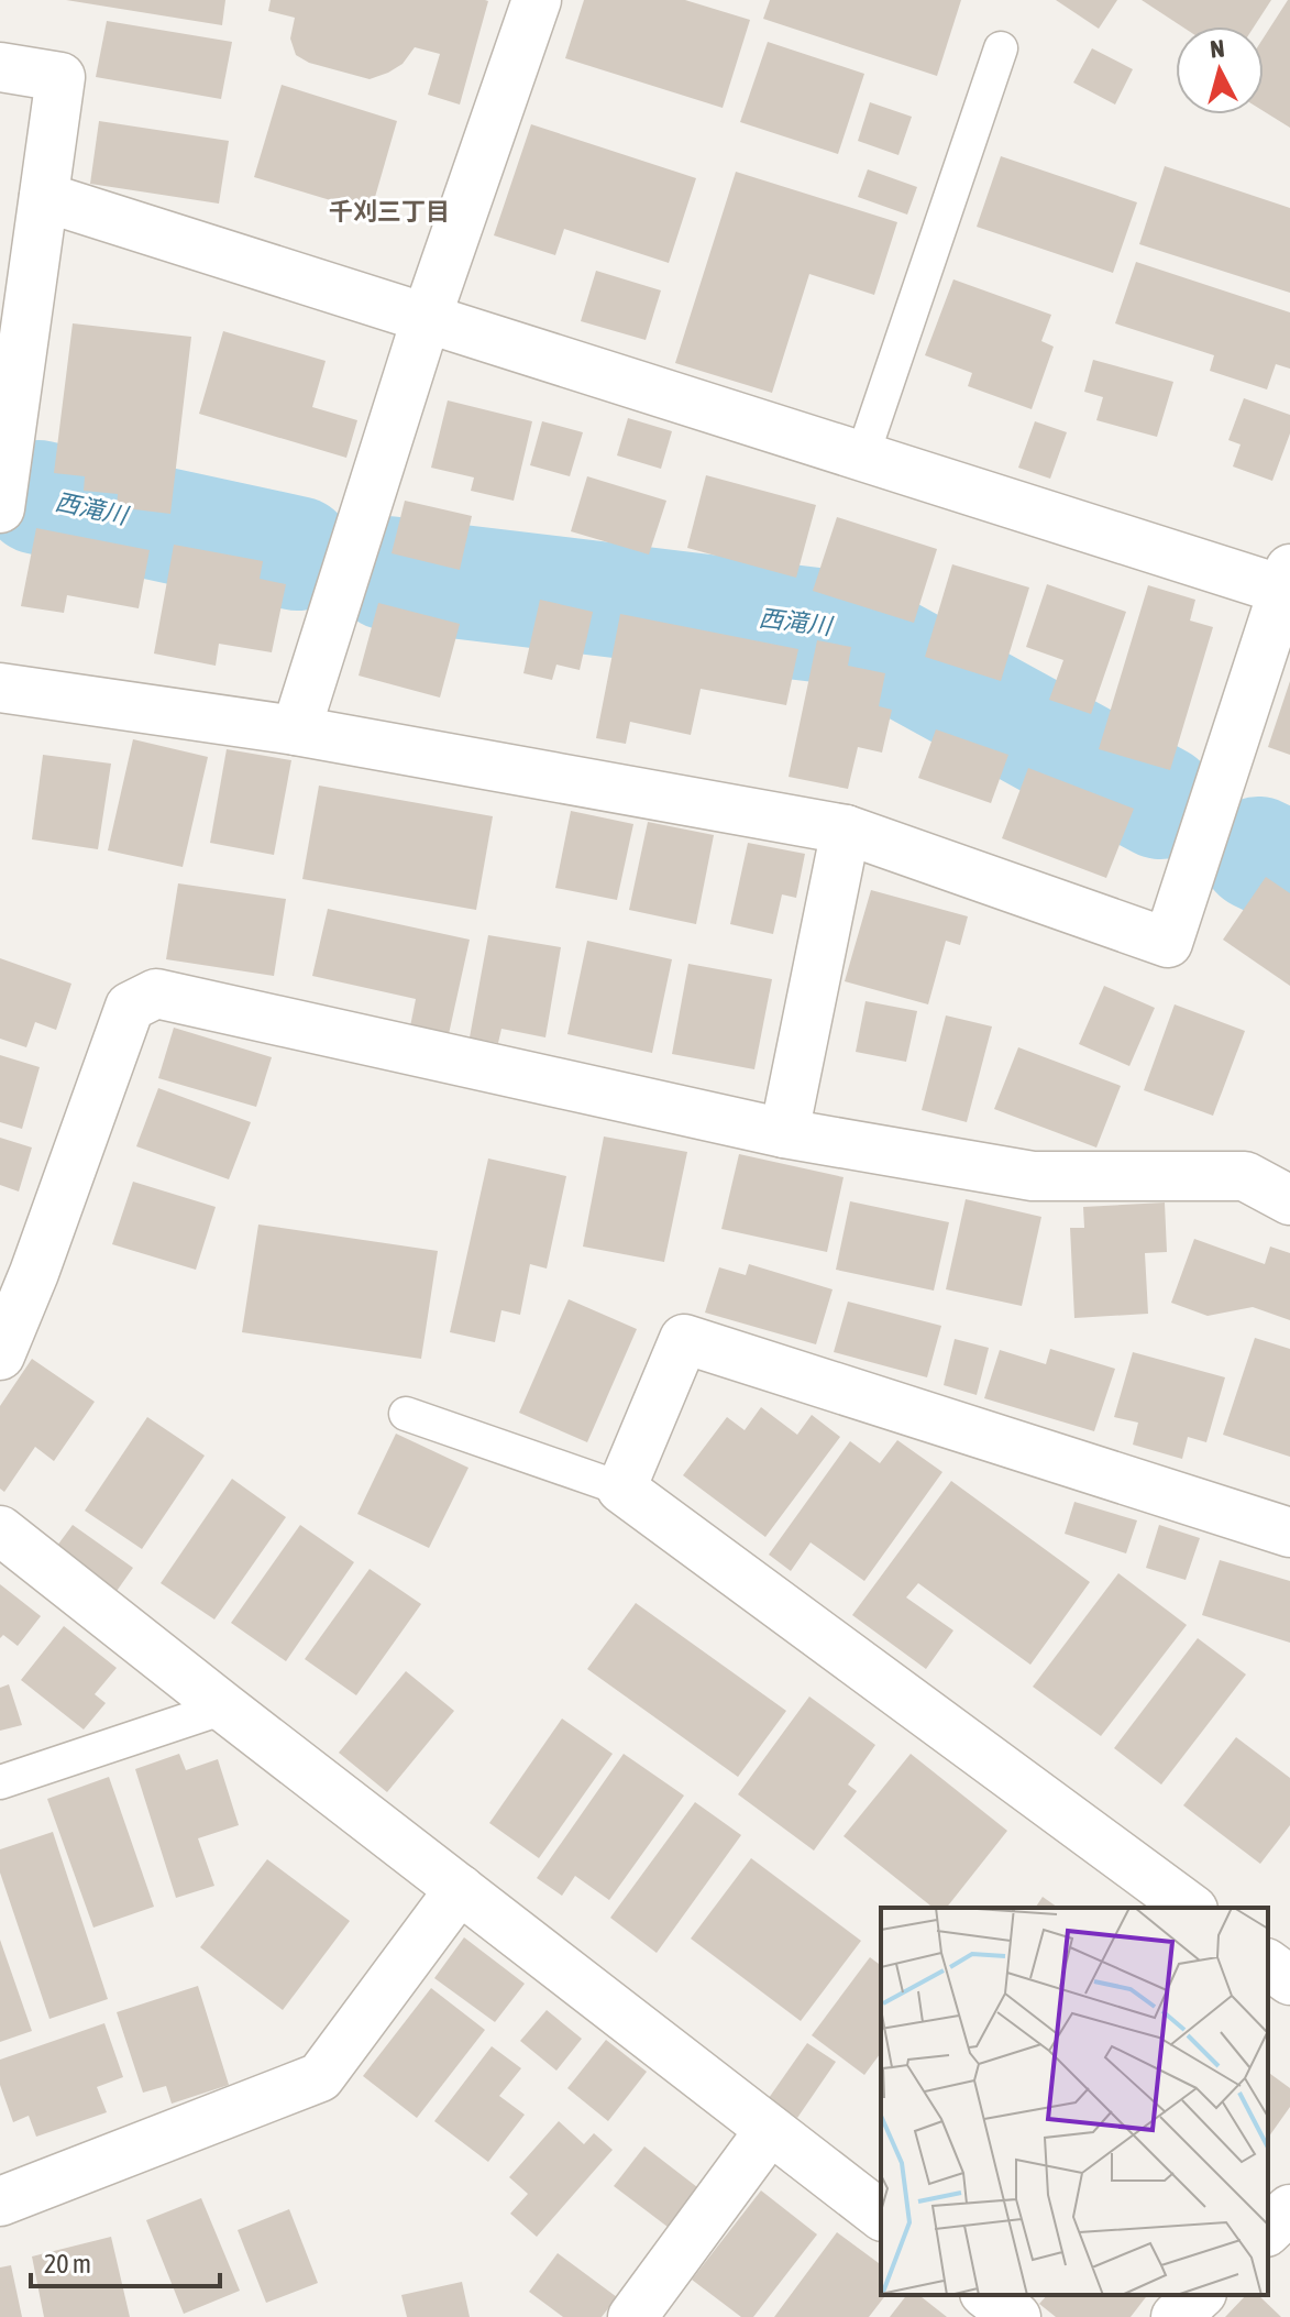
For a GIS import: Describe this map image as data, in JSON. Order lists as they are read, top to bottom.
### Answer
{
  "districts": ["千刈三丁目"],
  "water": ["西滝川"],
  "scale_bar": "20 m",
  "north": "top"
}
